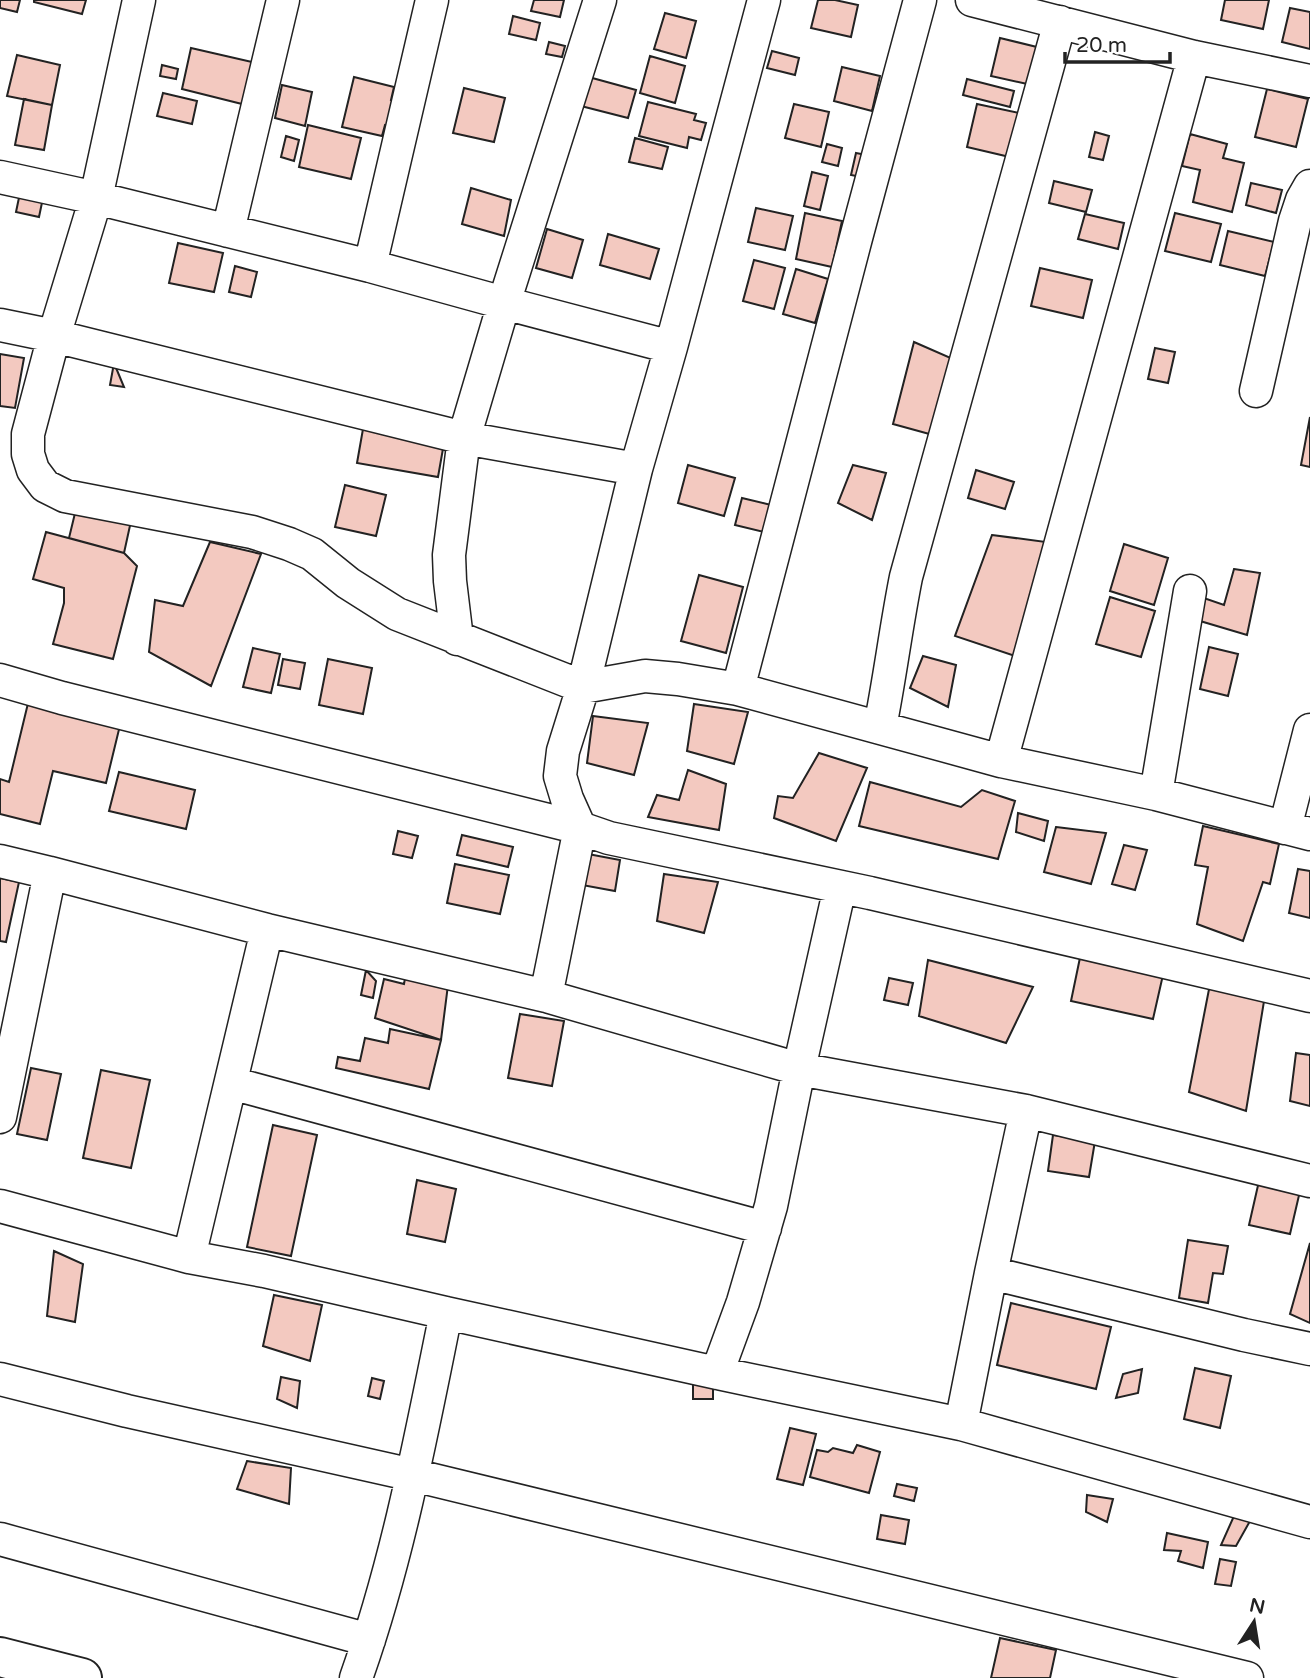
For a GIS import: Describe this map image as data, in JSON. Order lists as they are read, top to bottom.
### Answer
{
  "scale_bar": "20 m",
  "north": "top"
}
